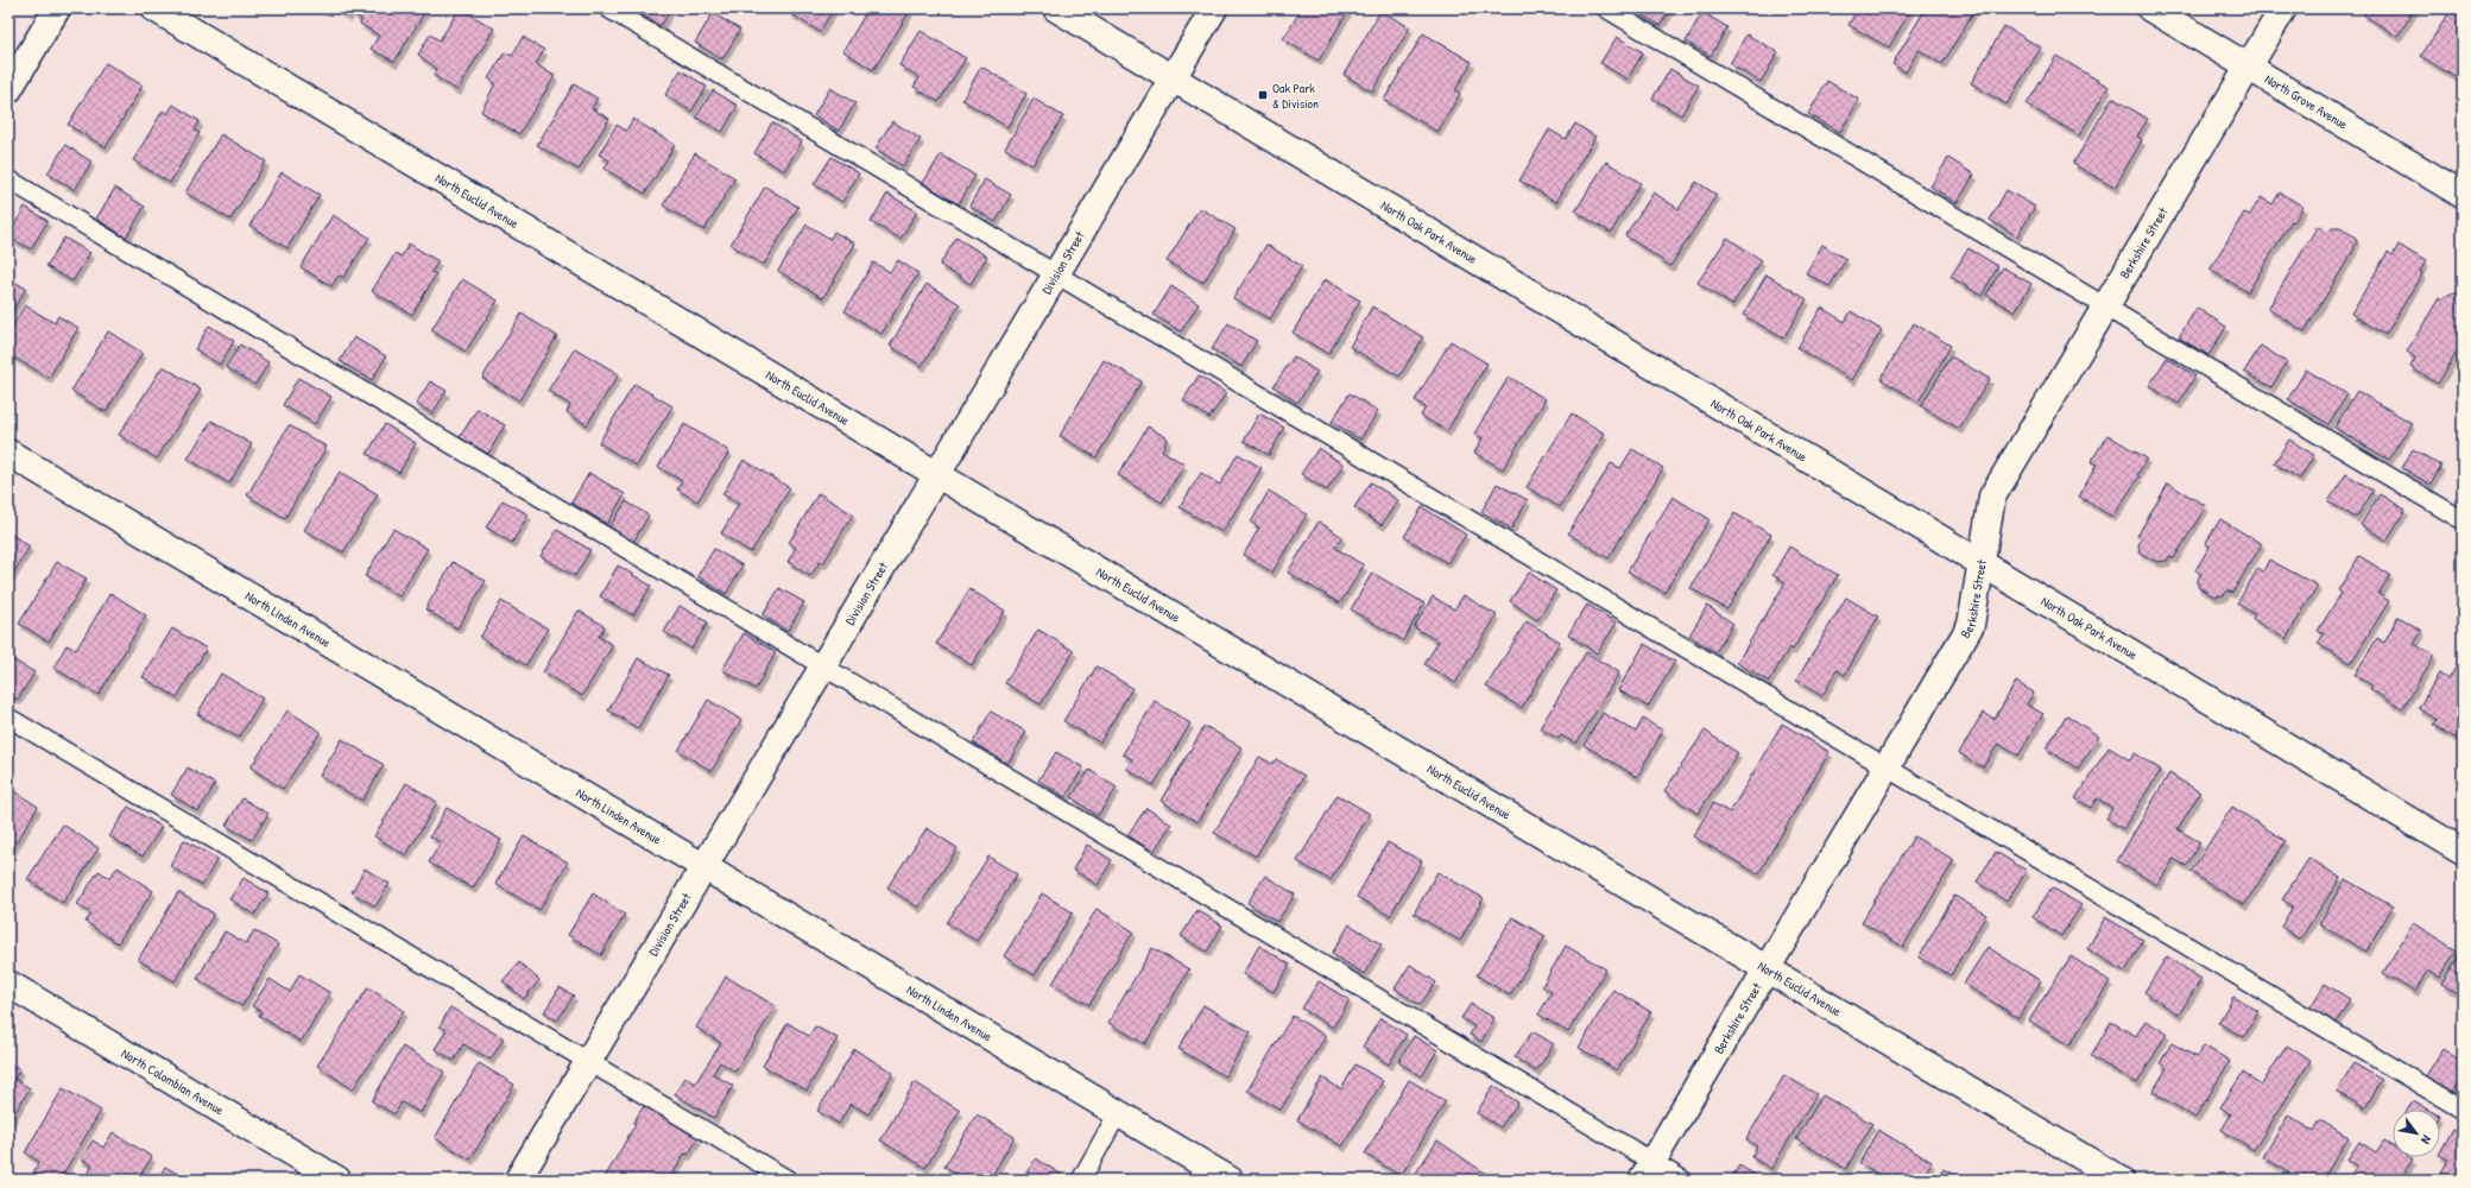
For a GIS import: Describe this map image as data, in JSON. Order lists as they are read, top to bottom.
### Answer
{
  "streets": {
    "street": [
      "North Grove Avenue",
      "North Euclid Avenue",
      "North Oak Park Avenue",
      "Berkshire Street",
      "Division Street",
      "North Linden Avenue",
      "North Colombian Avenue"
    ]
  },
  "crossings": [
    ["North Grove Avenue", "Berkshire Street"],
    ["North Euclid Avenue", "Berkshire Street"],
    ["North Euclid Avenue", "Division Street"],
    ["North Oak Park Avenue", "Berkshire Street"],
    ["North Oak Park Avenue", "Division Street"],
    ["Division Street", "North Linden Avenue"]
  ],
  "places": {
    "transit": ["Oak Park & Division"]
  },
  "north": "bottom right"
}
